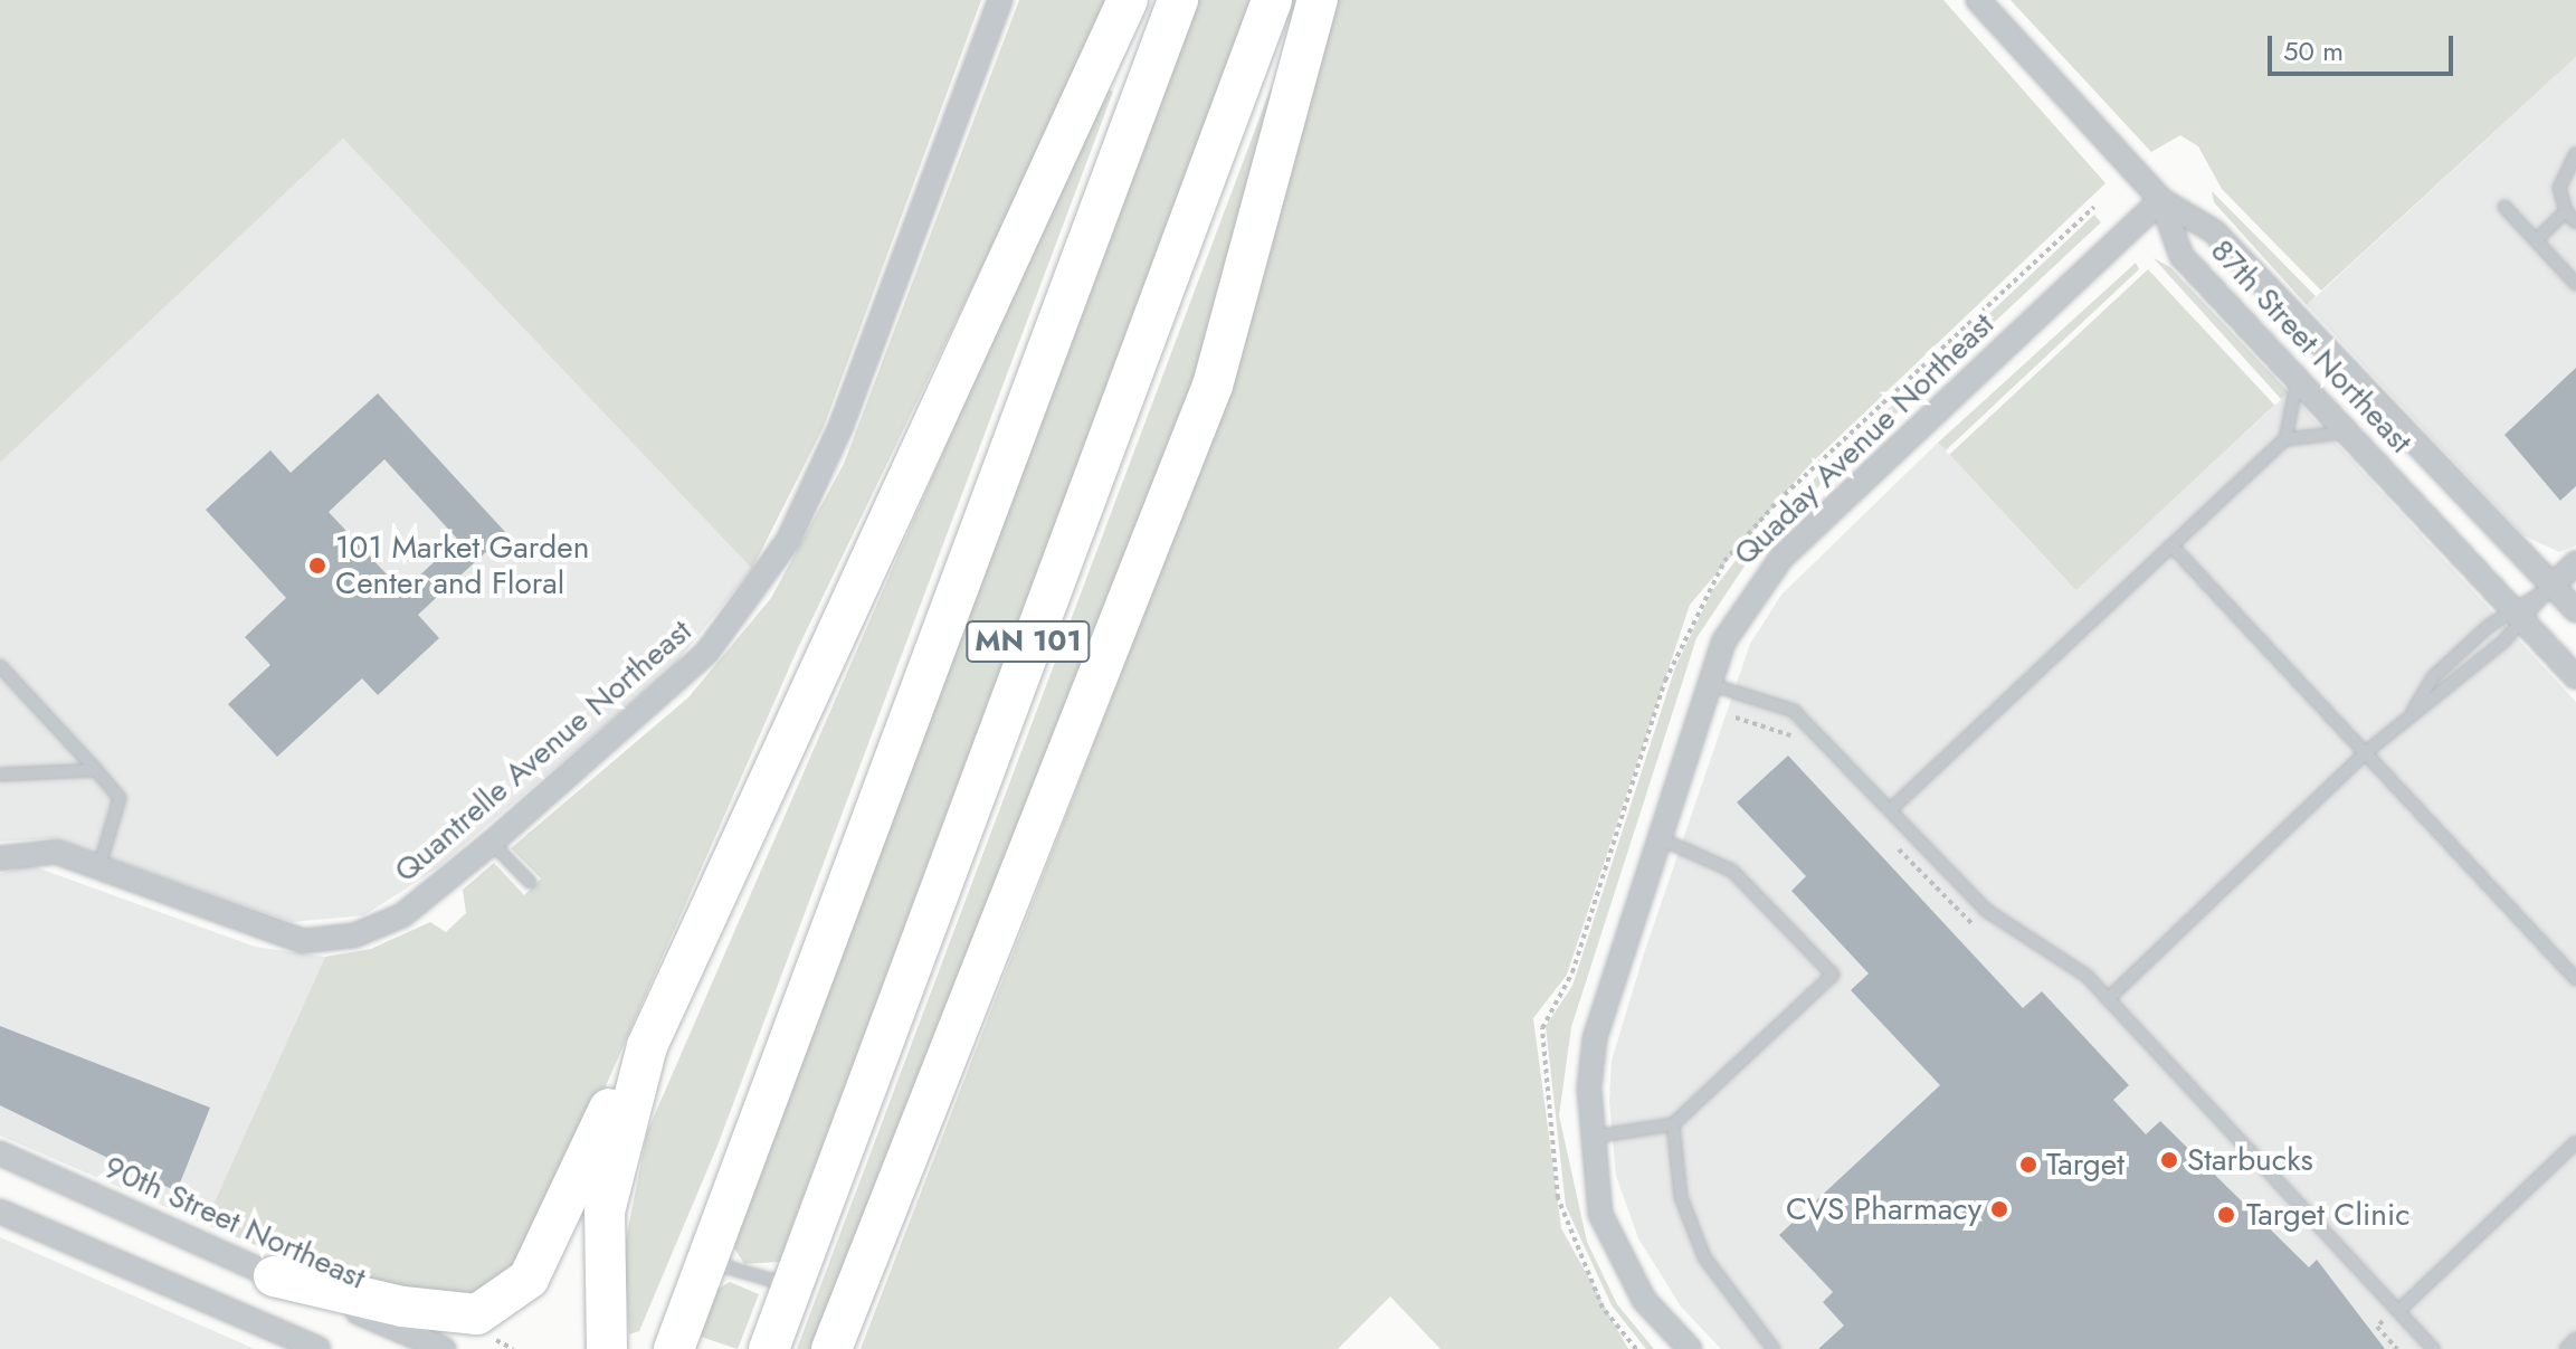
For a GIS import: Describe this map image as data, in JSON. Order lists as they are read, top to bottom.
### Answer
{
  "streets": {
    "highway": ["MN 101"],
    "street": [
      "87th Street Northeast",
      "Quaday Avenue Northeast",
      "Quantrelle Avenue Northeast",
      "90th Street Northeast"
    ]
  },
  "crossings": [
    ["87th Street Northeast", "Quaday Avenue Northeast"]
  ],
  "places": [
    "101 Market Garden Center and Floral",
    "Starbucks",
    "Target",
    "CVS Pharmacy",
    "Target Clinic"
  ],
  "scale_bar": "50 m"
}
